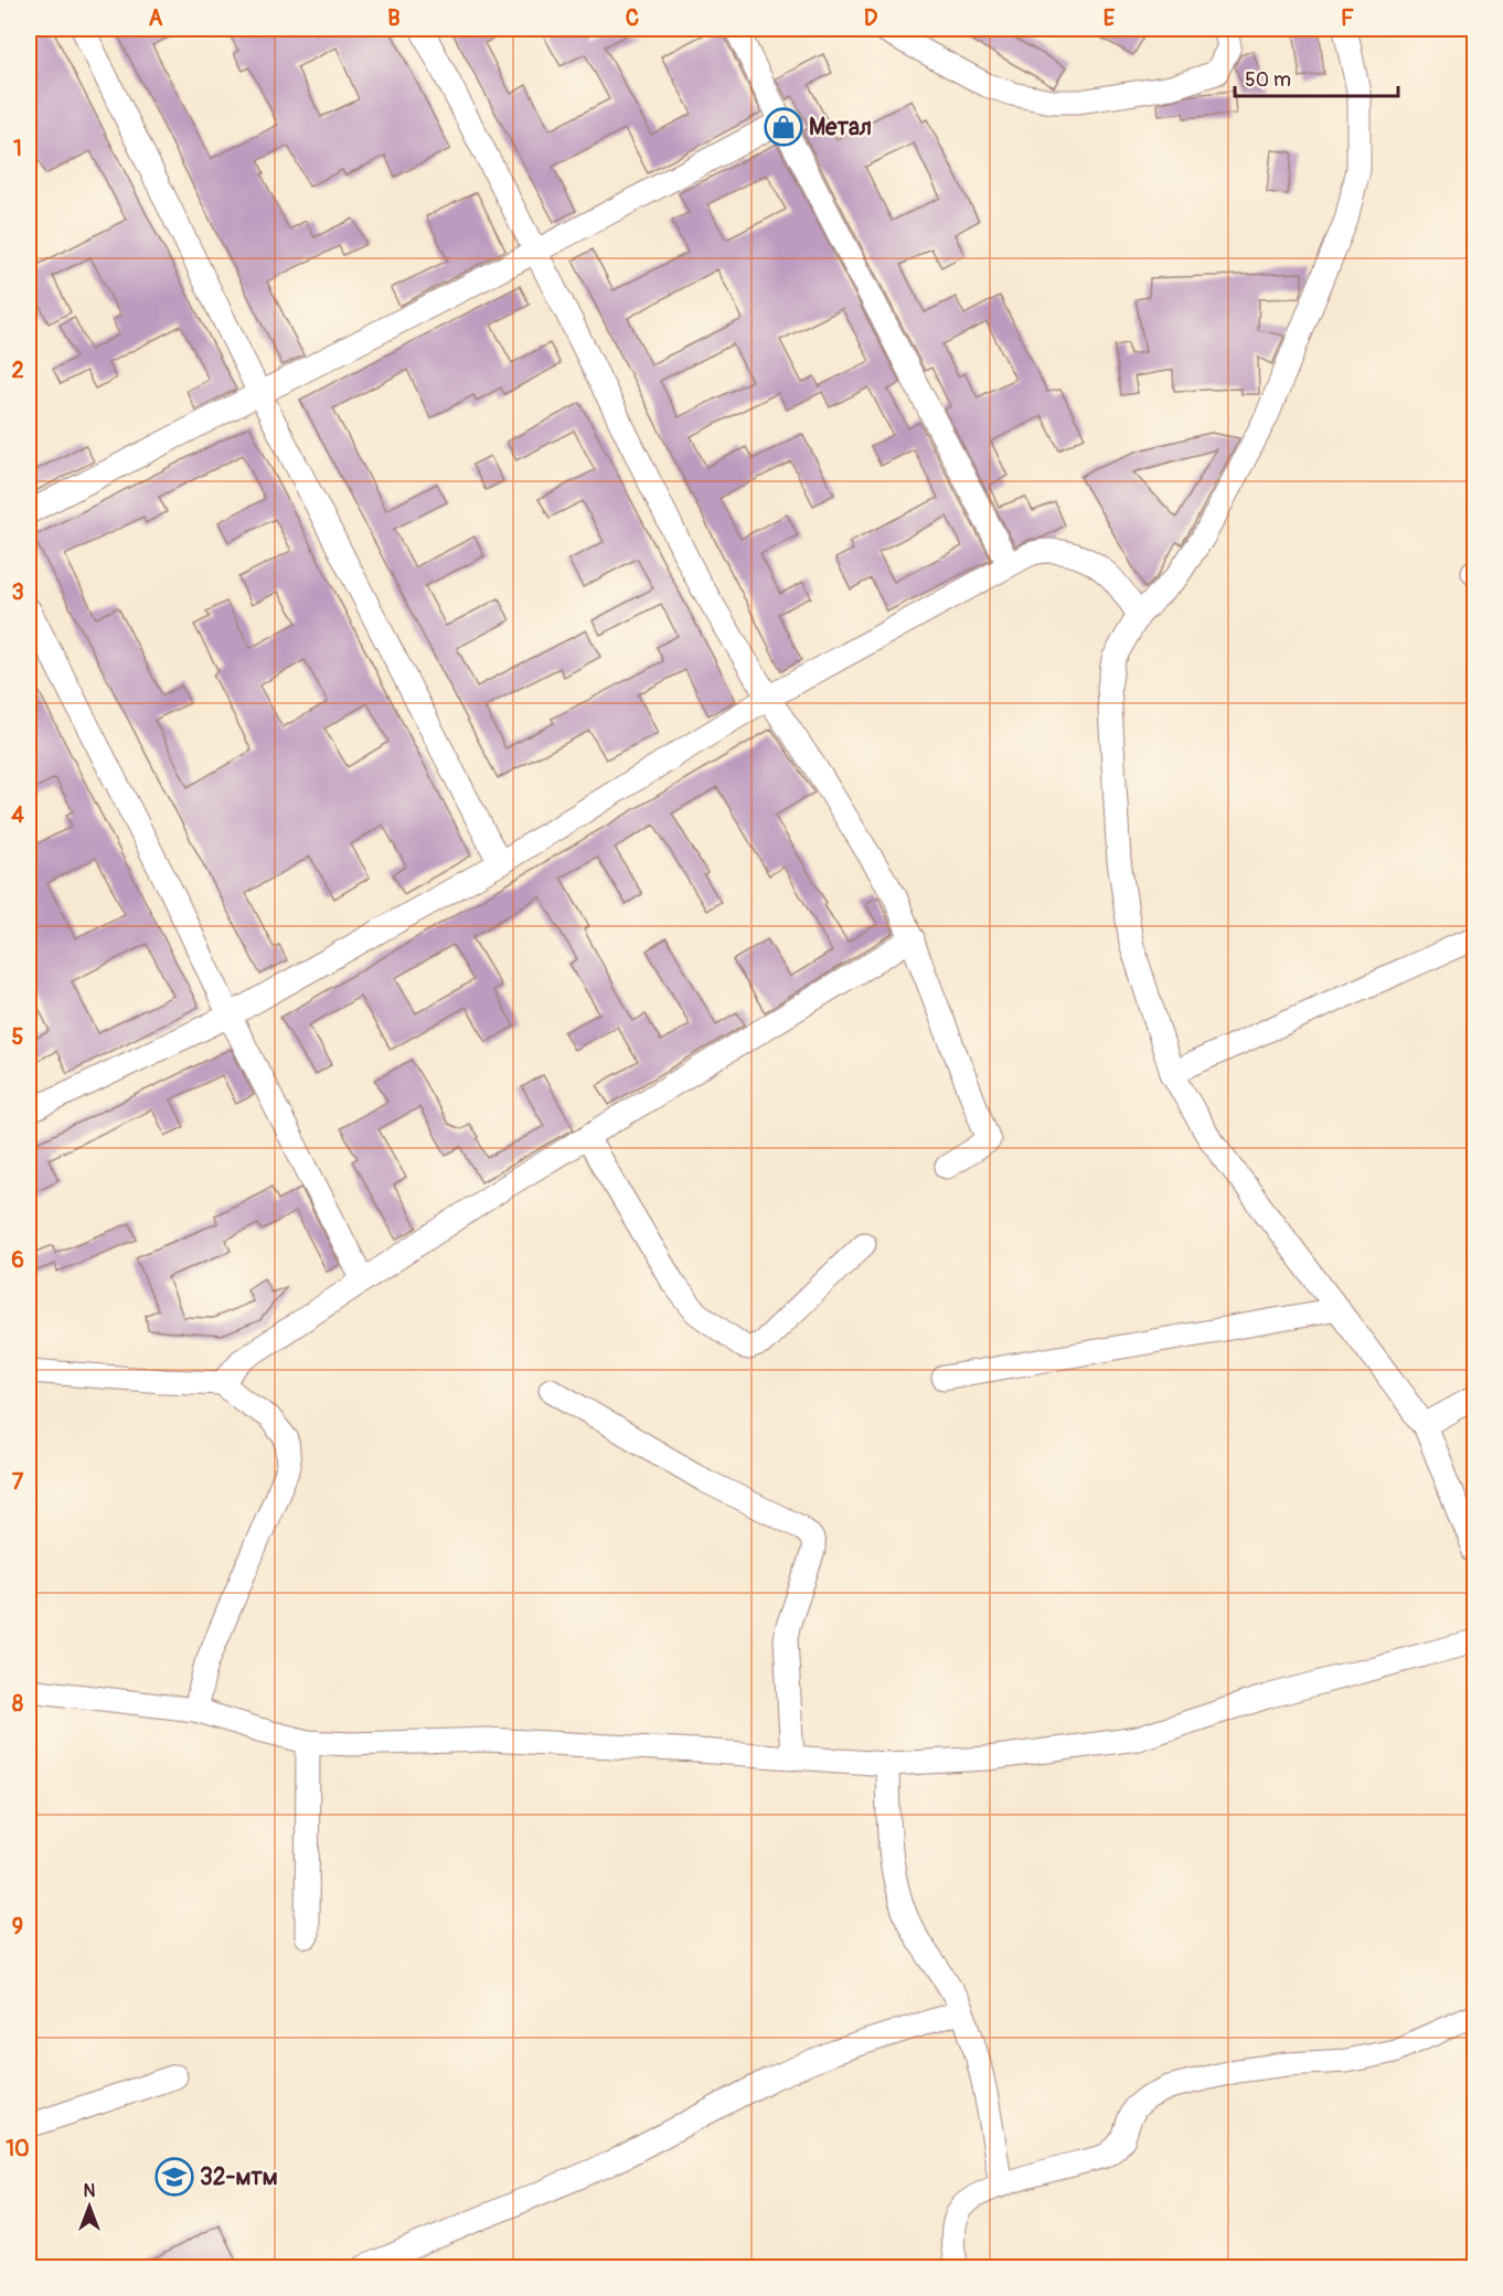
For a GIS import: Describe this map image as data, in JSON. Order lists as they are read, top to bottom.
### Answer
{
  "places": {
    "shop": ["Метал"],
    "school or university": ["32-мтм"]
  },
  "scale_bar": "50 m",
  "north": "top",
  "grid": {
    "columns": [
      "A",
      "B",
      "C",
      "D",
      "E",
      "F"
    ],
    "rows": [
      "1",
      "2",
      "3",
      "4",
      "5",
      "6",
      "7",
      "8",
      "9",
      "10"
    ]
  }
}
